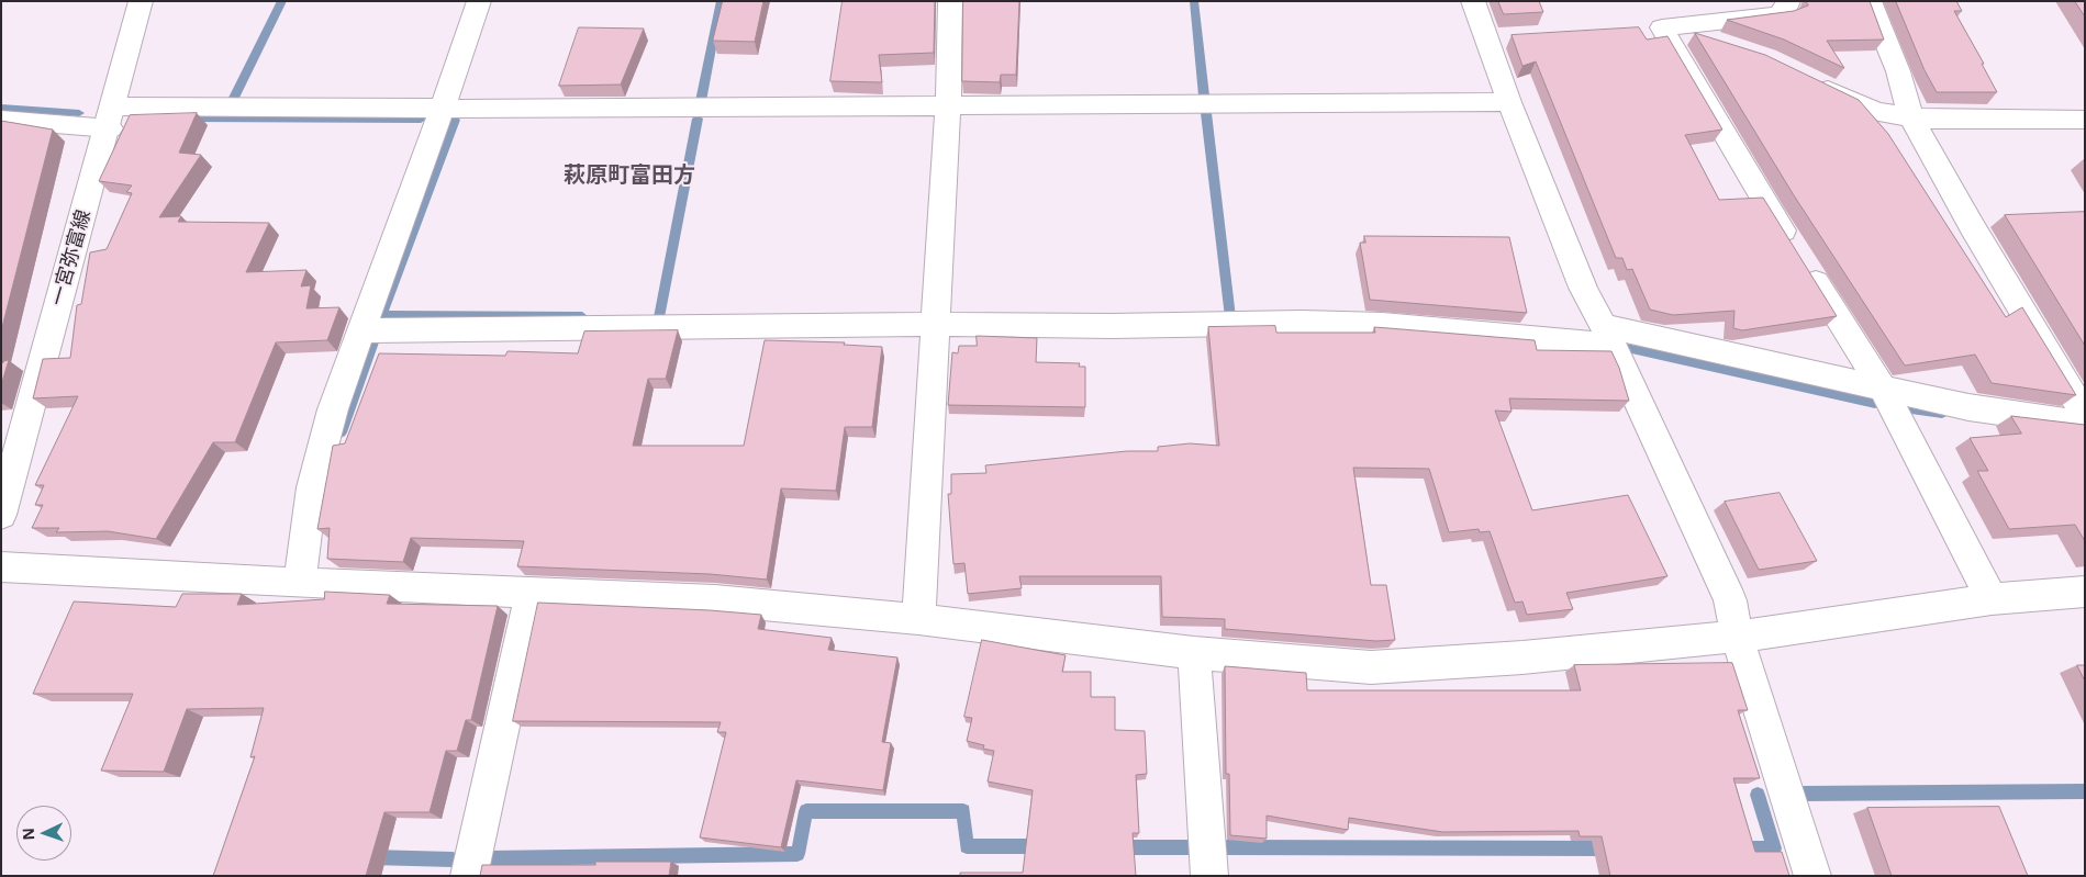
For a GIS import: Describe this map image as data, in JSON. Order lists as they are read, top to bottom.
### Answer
{
  "streets": {
    "street": ["一宮弥富線"]
  },
  "districts": ["萩原町富田方"],
  "north": "left"
}
